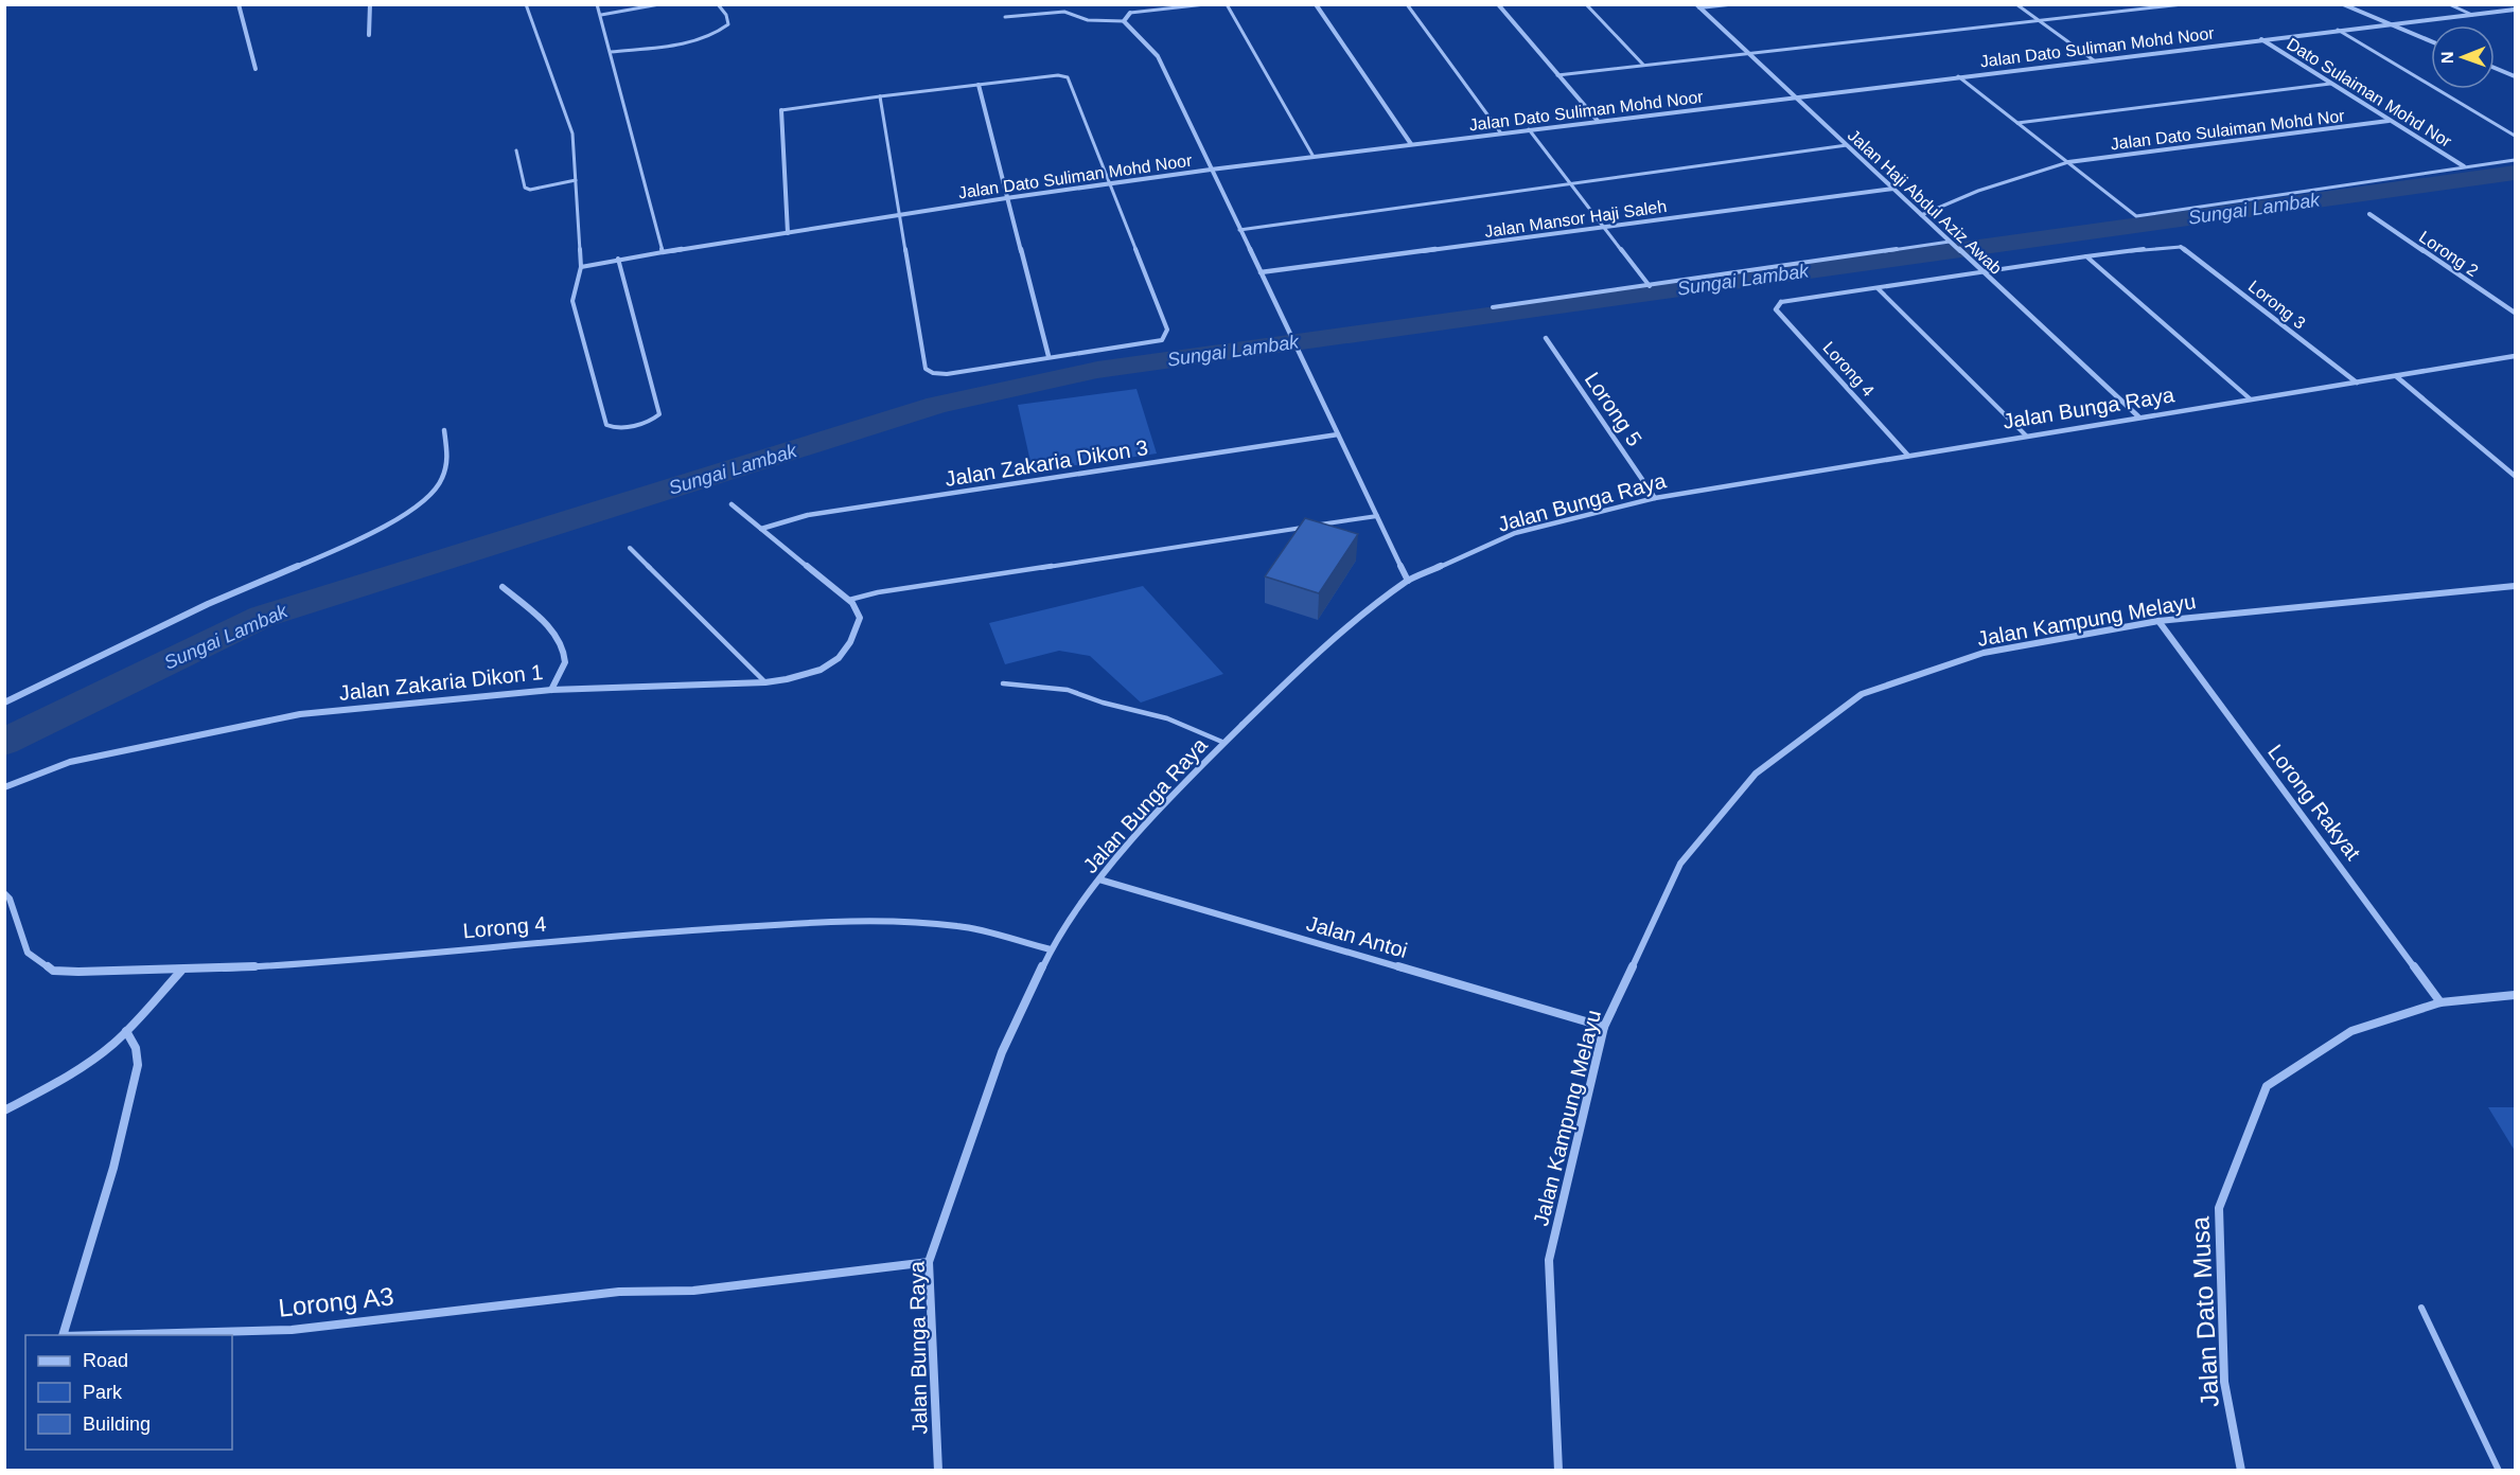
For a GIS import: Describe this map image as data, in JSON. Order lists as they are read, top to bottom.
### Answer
{
  "streets": {
    "street": [
      "Jalan Dato Suliman Mohd Noor",
      "Dato Sulaiman Mohd Nor",
      "Jalan Dato Sulaiman Mohd Nor",
      "Jalan Haji Abdul Aziz Awab",
      "Jalan Mansor Haji Saleh",
      "Lorong 2",
      "Lorong 3",
      "Lorong 4",
      "Jalan Bunga Raya",
      "Lorong 5",
      "Jalan Zakaria Dikon 3",
      "Jalan Kampung Melayu",
      "Jalan Zakaria Dikon 1",
      "Lorong Rakyat",
      "Jalan Antoi",
      "Lorong A3",
      "Jalan Dato Musa"
    ]
  },
  "crossings": [
    ["Jalan Dato Suliman Mohd Noor", "Dato Sulaiman Mohd Nor"],
    ["Jalan Dato Suliman Mohd Noor", "Jalan Haji Abdul Aziz Awab"],
    ["Dato Sulaiman Mohd Nor", "Jalan Dato Sulaiman Mohd Nor"],
    ["Jalan Haji Abdul Aziz Awab", "Jalan Mansor Haji Saleh"],
    ["Jalan Haji Abdul Aziz Awab", "Jalan Bunga Raya"],
    ["Lorong 3", "Jalan Bunga Raya"],
    ["Lorong 4", "Jalan Bunga Raya"],
    ["Jalan Bunga Raya", "Lorong 5"],
    ["Jalan Bunga Raya", "Jalan Antoi"],
    ["Jalan Bunga Raya", "Lorong A3"],
    ["Jalan Kampung Melayu", "Lorong Rakyat"],
    ["Jalan Kampung Melayu", "Jalan Antoi"],
    ["Lorong Rakyat", "Jalan Dato Musa"]
  ],
  "water": ["Sungai Lambak"],
  "legend": ["Road", "Park", "Building"],
  "north": "left"
}
